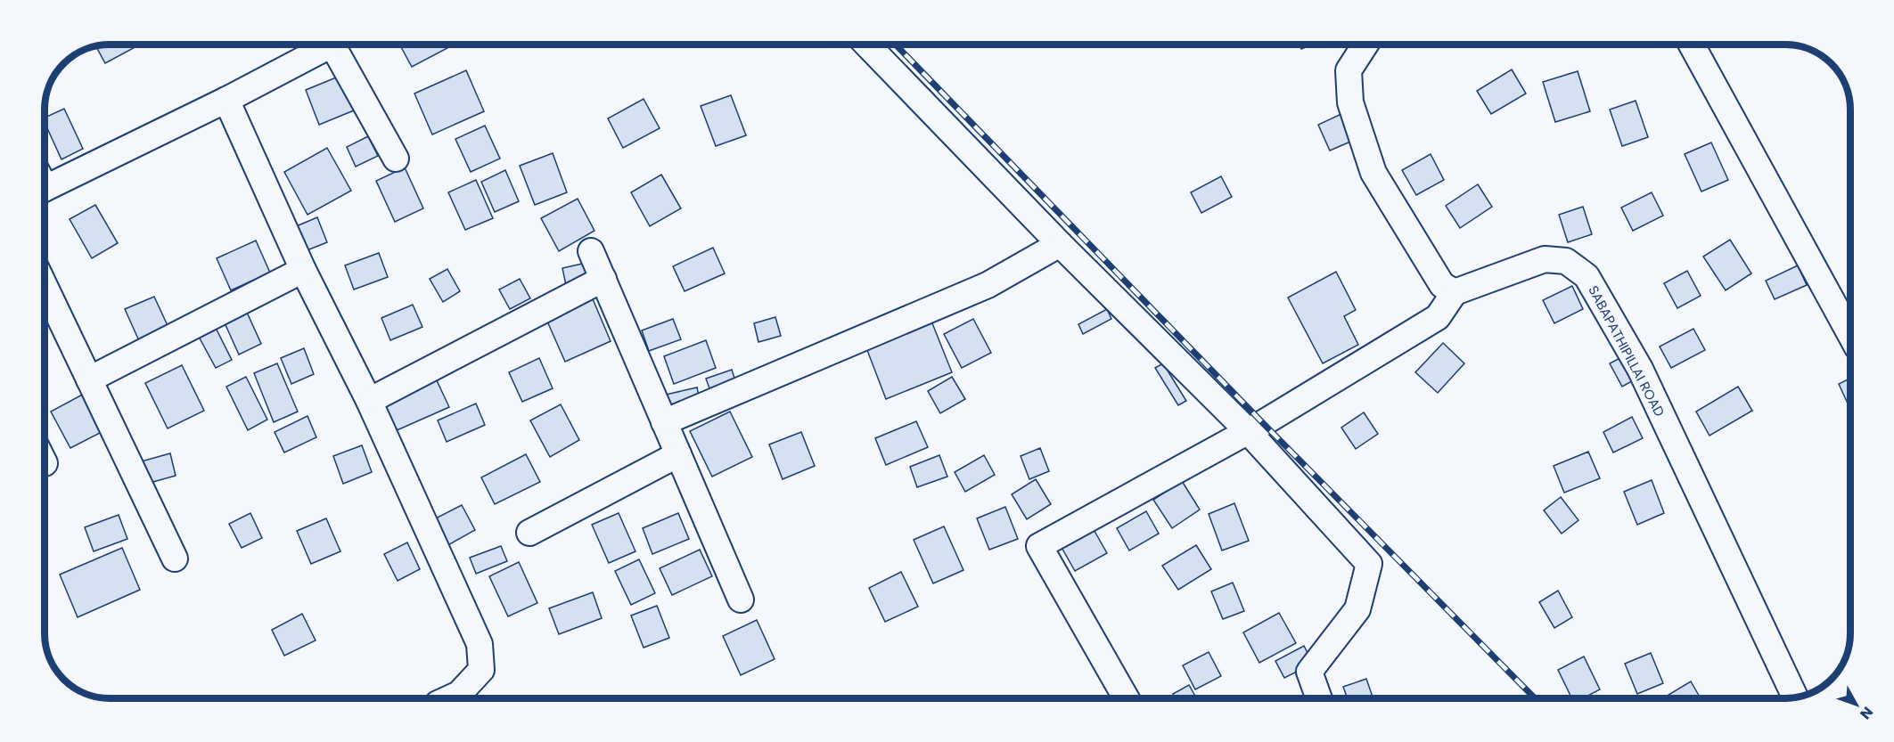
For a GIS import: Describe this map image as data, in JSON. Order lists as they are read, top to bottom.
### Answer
{
  "streets": {
    "street": ["SABAPATHIPILLAI ROAD"]
  },
  "north": "bottom right"
}
